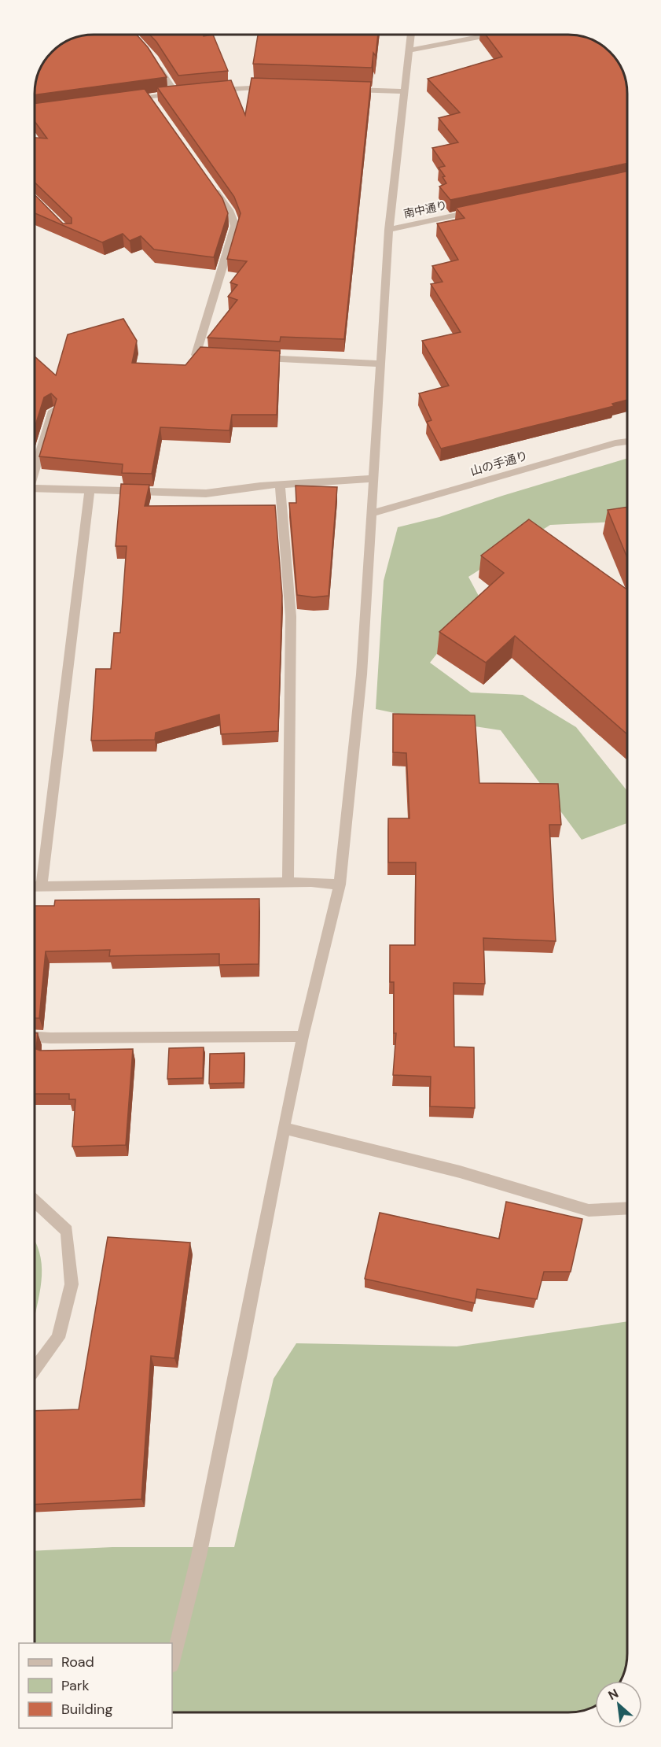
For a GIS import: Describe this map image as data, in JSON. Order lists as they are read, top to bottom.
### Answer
{
  "streets": {
    "street": ["南中通り", "山の手通り"]
  },
  "legend": ["Road", "Park", "Building"],
  "north": "top left"
}
